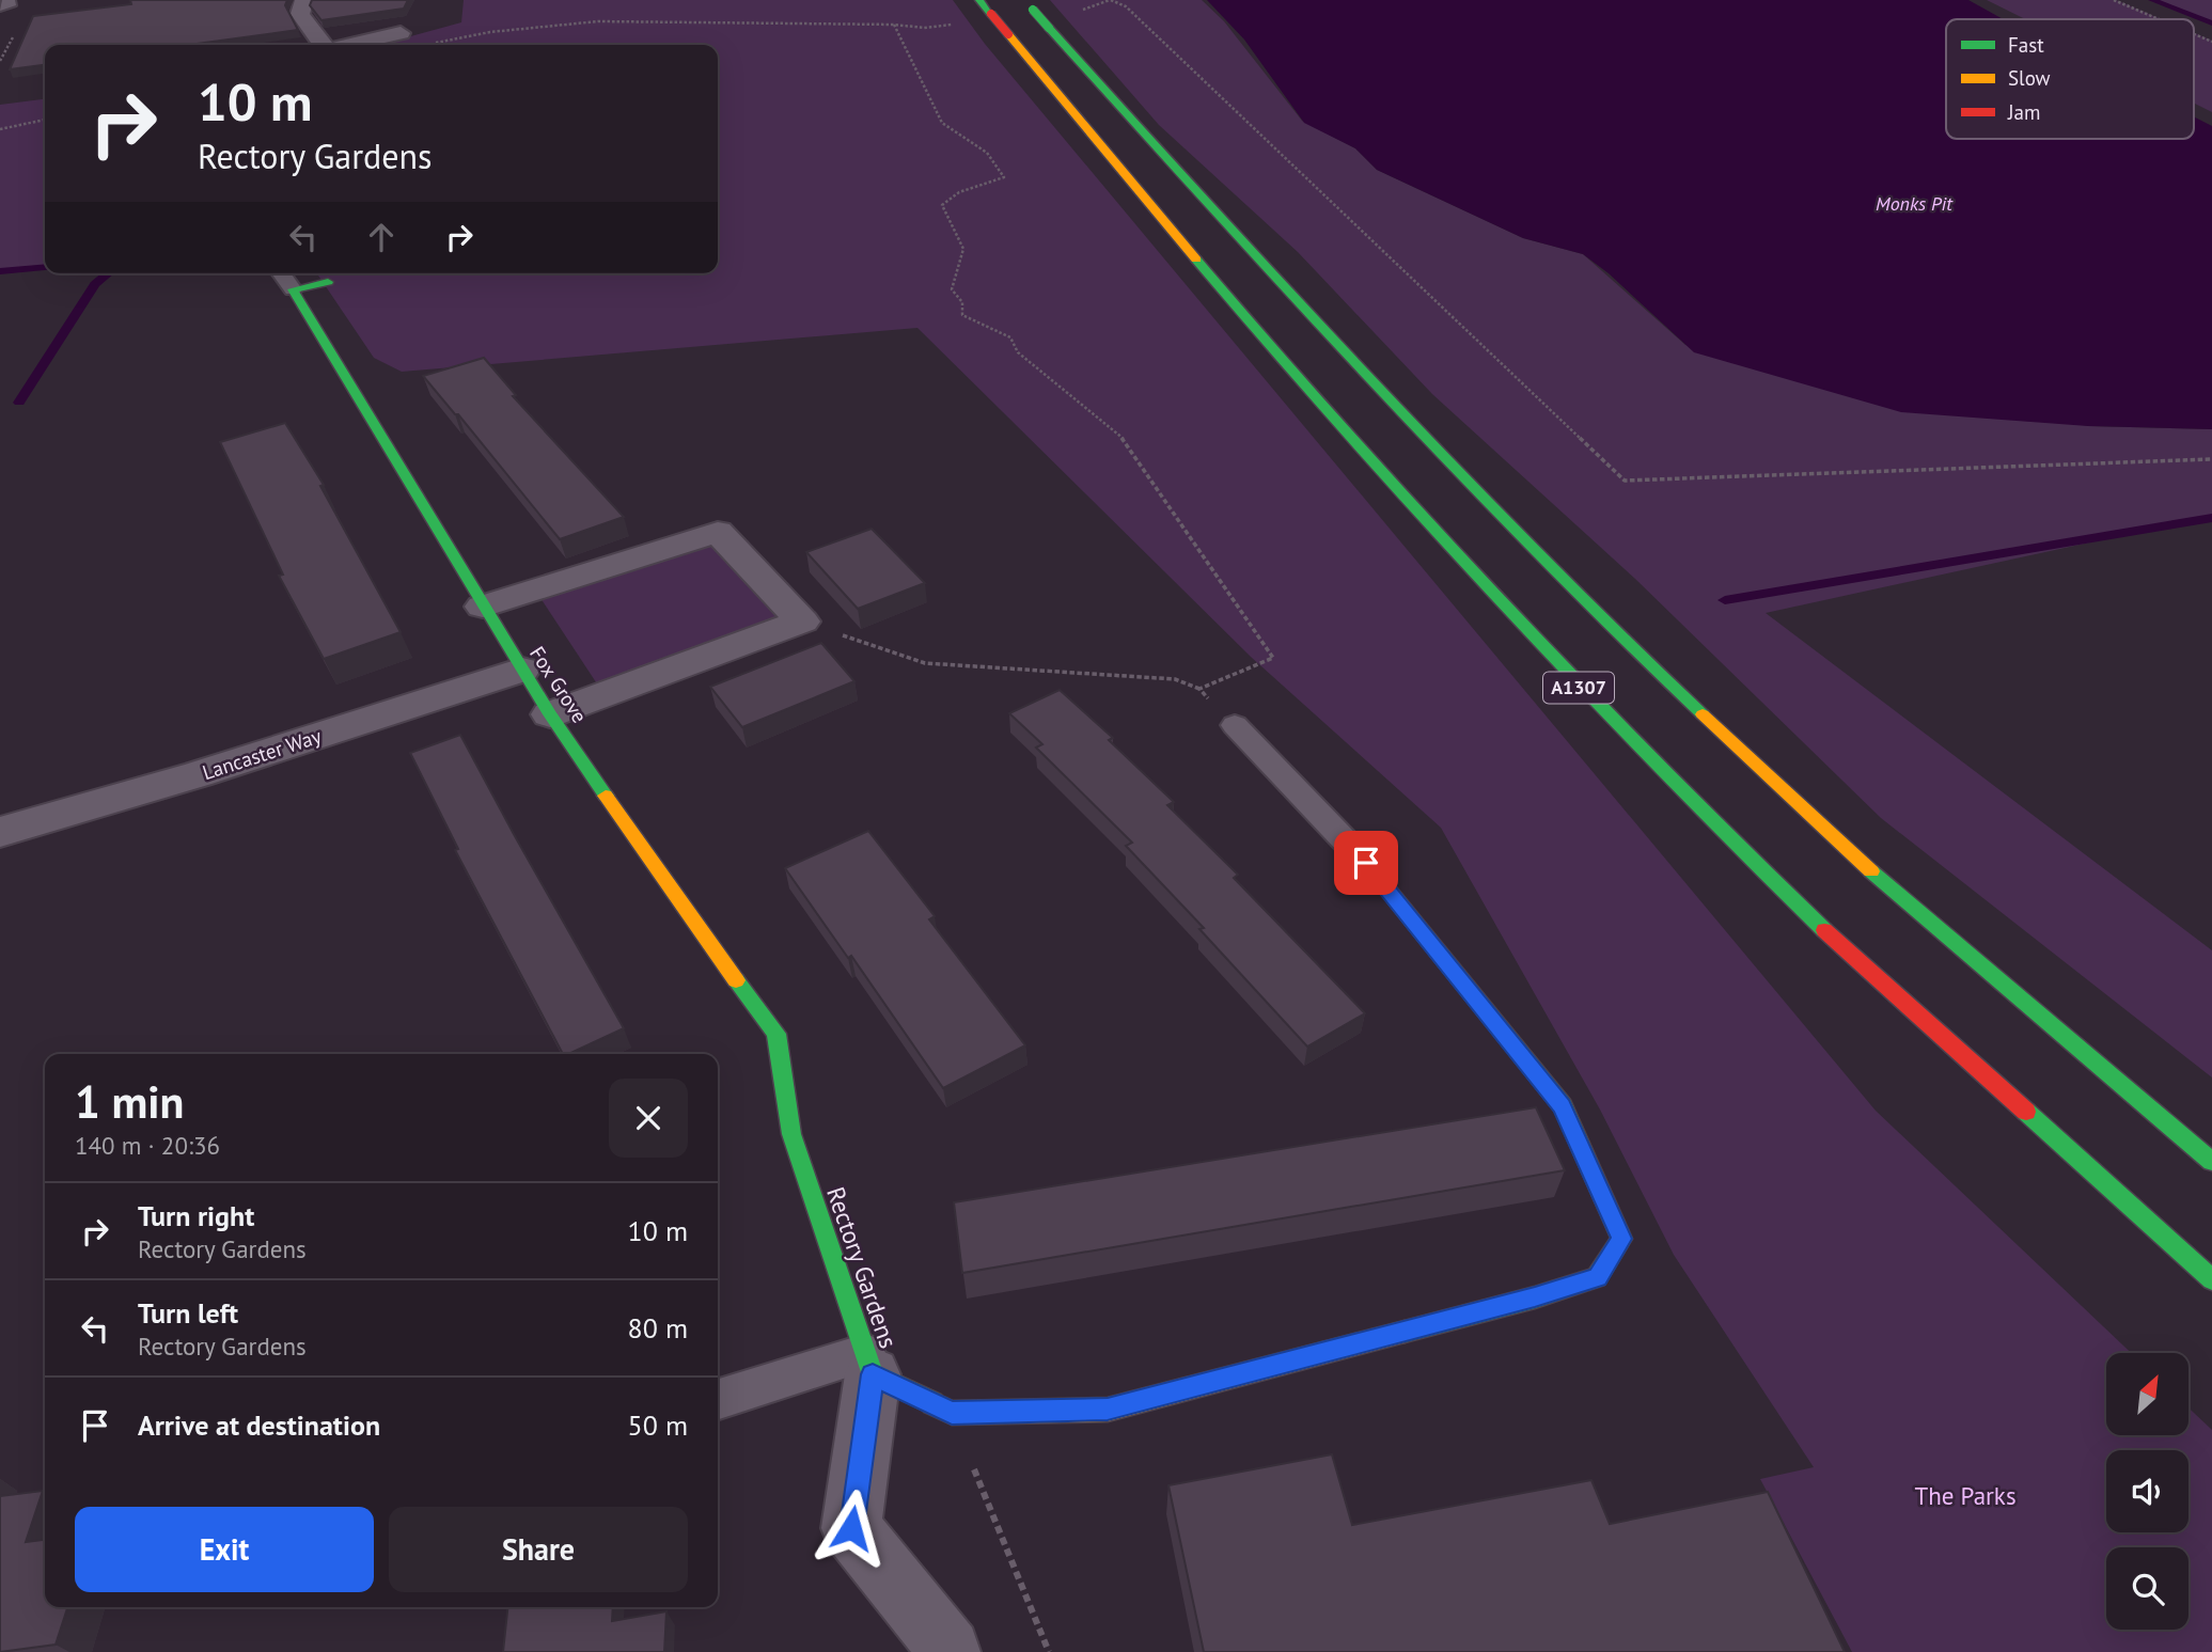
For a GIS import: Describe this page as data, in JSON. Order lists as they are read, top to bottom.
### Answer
{
  "streets": {
    "main road": ["Fox Grove", "A1307", "Rectory Gardens"],
    "street": ["Lancaster Way"]
  },
  "crossings": [
    ["Fox Grove", "Lancaster Way"],
    ["Fox Grove", "Rectory Gardens"]
  ],
  "water": ["Monks Pit"],
  "parks": ["The Parks"],
  "legend": ["Fast", "Slow", "Jam"],
  "north": "top right",
  "page": {
    "turn": ["10 m", "Rectory Gardens"],
    "heading": ["1 min", "140 m · 20:36"],
    "list": [
      {
        "name": "Turn right",
        "note": "Rectory Gardens",
        "value": "10 m"
      },
      {
        "name": "Turn left",
        "note": "Rectory Gardens",
        "value": "80 m"
      },
      {
        "name": "Arrive at destination",
        "value": "50 m"
      }
    ],
    "buttons": ["Exit", "Share"]
  }
}
